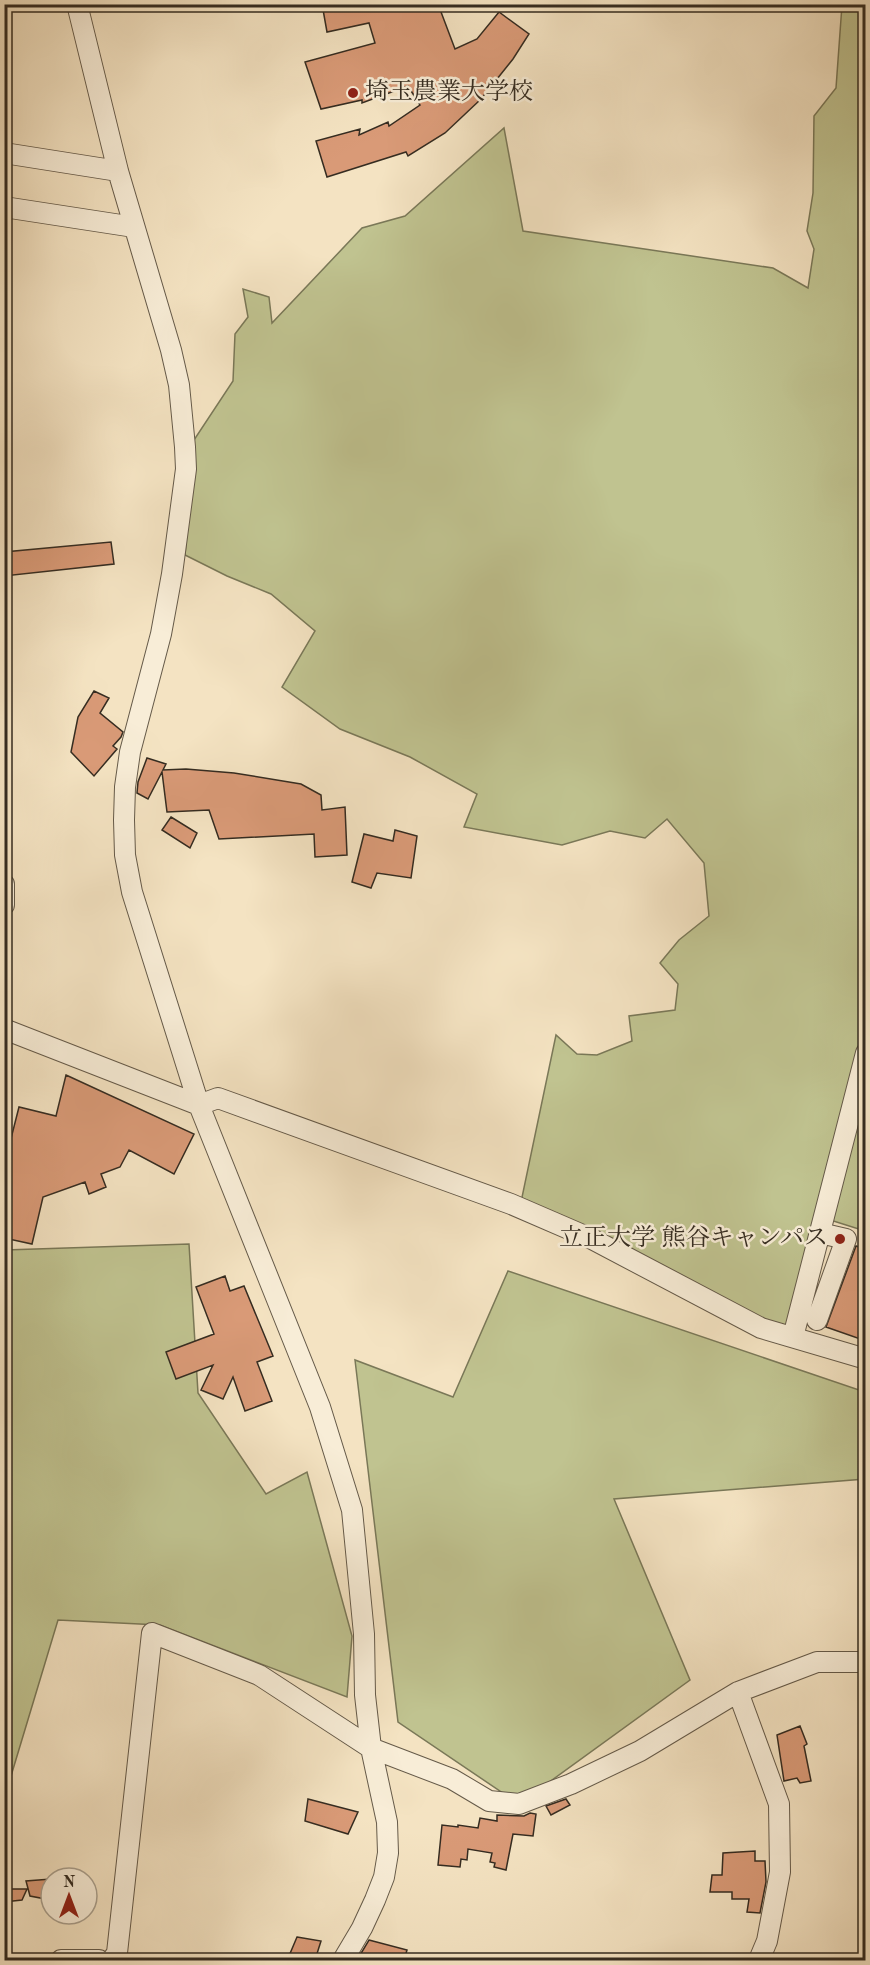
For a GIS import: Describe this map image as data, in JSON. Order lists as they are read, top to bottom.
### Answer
{
  "places": ["埼玉農業大学校", "立正大学 熊谷キャンパス"],
  "north": "top"
}
